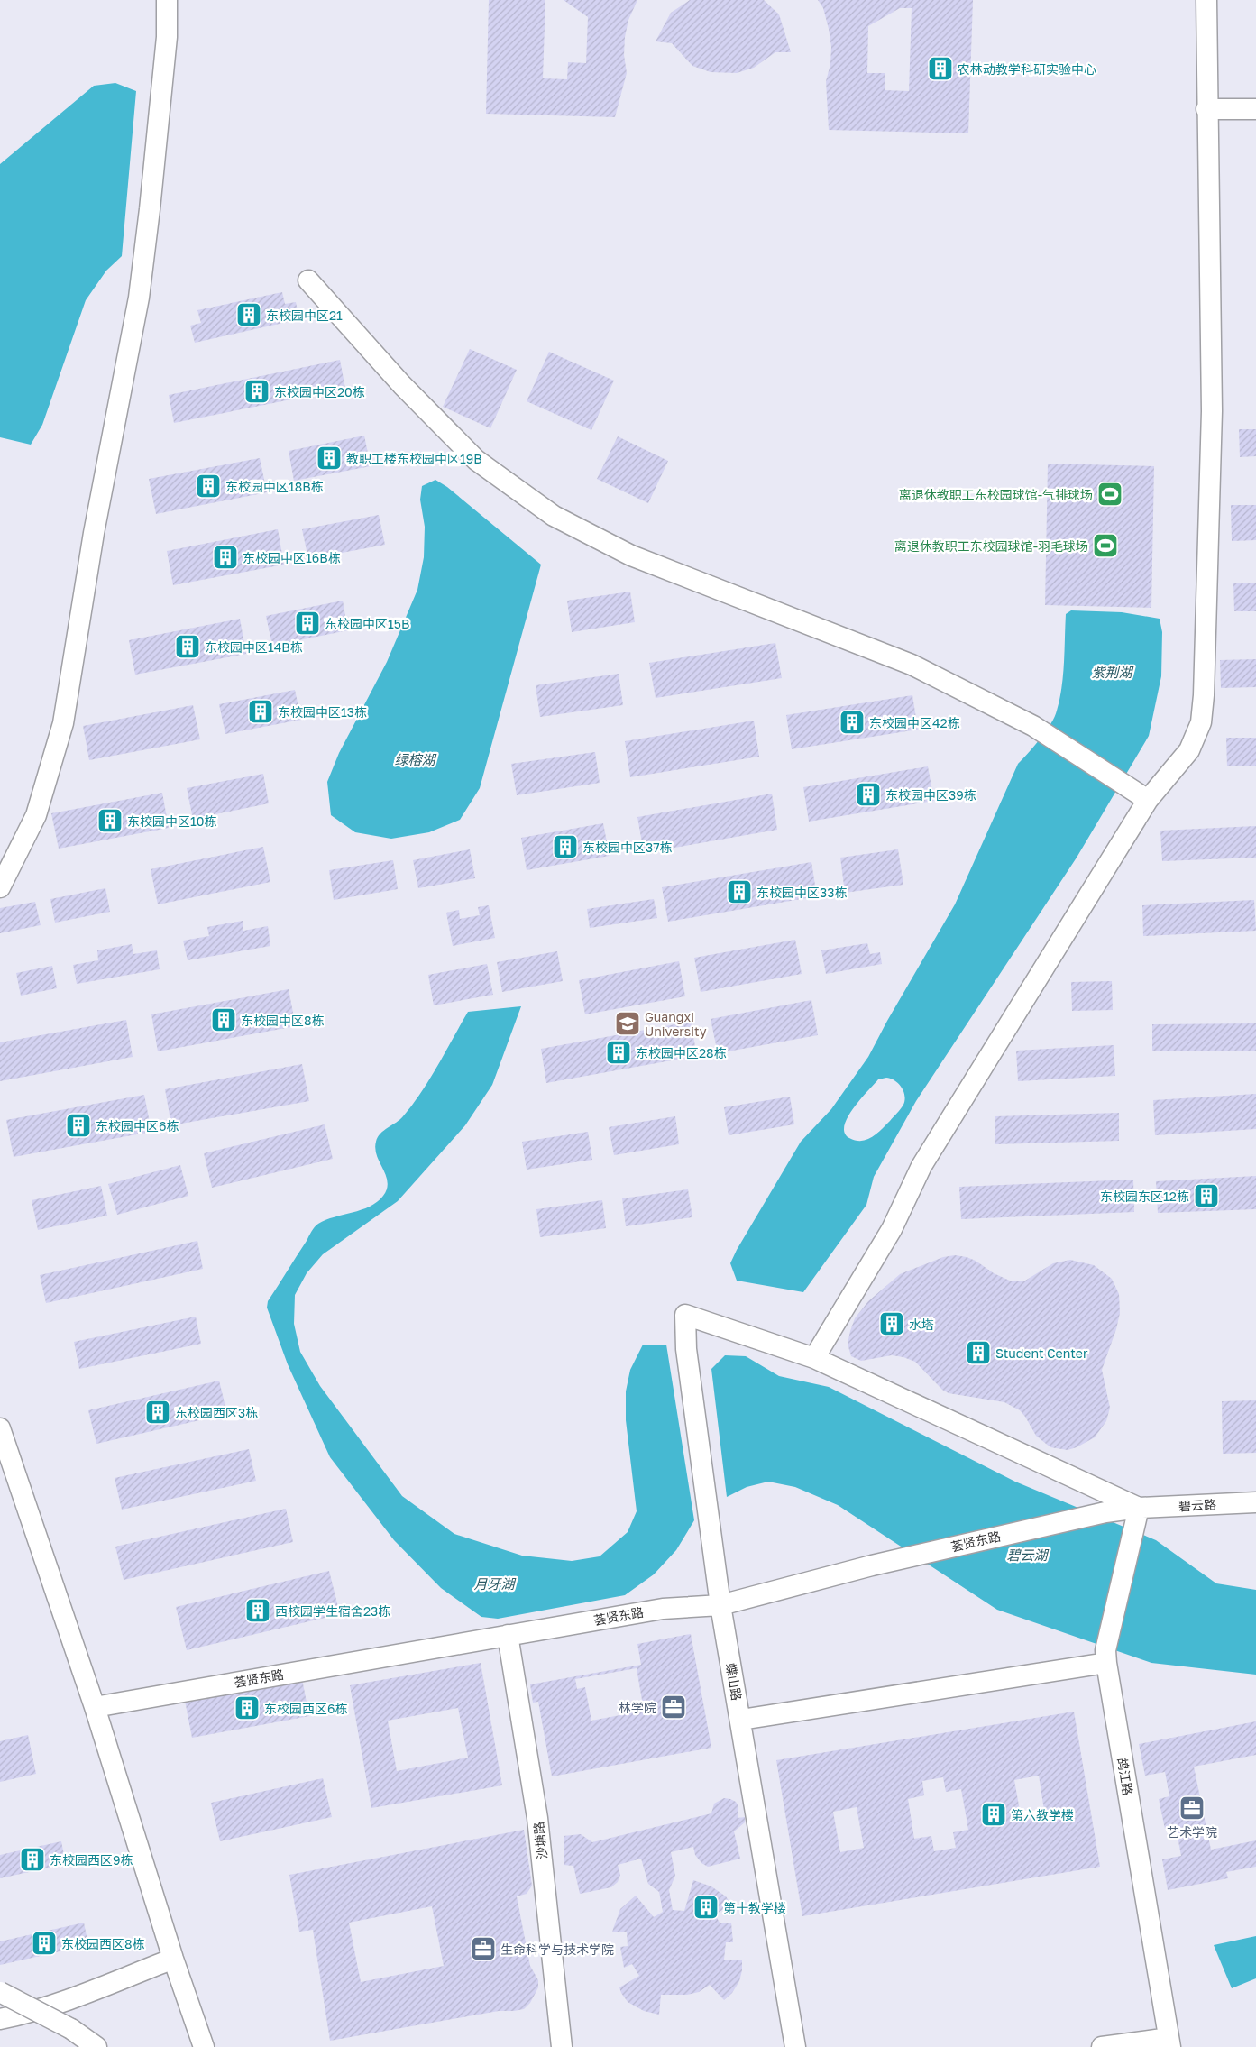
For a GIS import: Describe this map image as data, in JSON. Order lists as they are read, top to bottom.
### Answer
{
  "streets": {
    "street": [
      "碧云路",
      "荟贤东路",
      "蝶山路",
      "鸪江路",
      "沙塘路"
    ]
  },
  "crossings": [
    ["碧云路", "荟贤东路"],
    ["碧云路", "鸪江路"],
    ["荟贤东路", "蝶山路"],
    ["荟贤东路", "鸪江路"],
    ["荟贤东路", "沙塘路"]
  ],
  "water": [
    "紫荆湖",
    "绿榕湖",
    "碧云湖",
    "月牙湖"
  ],
  "places": {
    "building": [
      "农林动教学科研实验中心",
      "东校园中区21",
      "东校园中区20栋",
      "教职工楼东校园中区19B",
      "东校园中区18B栋",
      "东校园中区16B栋",
      "东校园中区15B",
      "东校园中区14B栋",
      "东校园中区13栋",
      "东校园中区42栋",
      "东校园中区39栋",
      "东校园中区10栋",
      "东校园中区37栋",
      "东校园中区33栋",
      "东校园中区8栋",
      "东校园中区28栋",
      "东校园中区6栋",
      "东校园东区12栋",
      "水塔",
      "Student Center",
      "东校园西区3栋",
      "西校园学生宿舍23栋",
      "东校园西区6栋",
      "第六教学楼",
      "东校园西区9栋",
      "第十教学楼",
      "东校园西区8栋"
    ],
    "sports": ["离退休教职工东校园球馆-气排球场", "离退休教职工东校园球馆-羽毛球场"],
    "school or university": ["Guangxi University"],
    "office": ["林学院", "艺术学院", "生命科学与技术学院"]
  }
}
